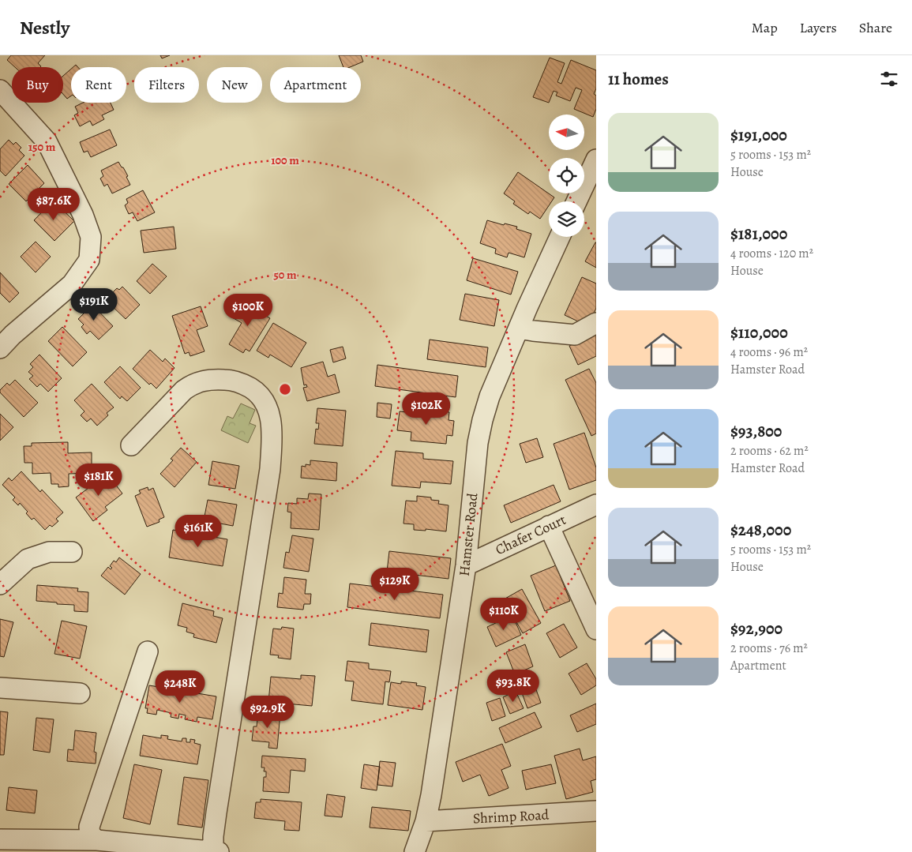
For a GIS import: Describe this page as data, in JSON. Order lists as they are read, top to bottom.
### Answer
{
  "streets": {
    "street": ["Hamster Road", "Chafer Court", "Shrimp Road"]
  },
  "crossings": [
    ["Hamster Road", "Chafer Court"],
    ["Hamster Road", "Shrimp Road"]
  ],
  "north": "left",
  "page": {
    "header": "Nestly",
    "nav": ["Map", "Layers", "Share"],
    "heading": "11 homes",
    "chip": [
      "Buy",
      "Rent",
      "Filters",
      "New",
      "Apartment"
    ],
    "list": [
      {
        "name": "$191,000",
        "note": "5 rooms · 153 m² · House"
      },
      {
        "name": "$181,000",
        "note": "4 rooms · 120 m² · House"
      },
      {
        "name": "$110,000",
        "note": "4 rooms · 96 m² · Hamster Road"
      },
      {
        "name": "$93,800",
        "note": "2 rooms · 62 m² · Hamster Road"
      },
      {
        "name": "$248,000",
        "note": "5 rooms · 153 m² · House"
      },
      {
        "name": "$92,900",
        "note": "2 rooms · 76 m² · Apartment"
      }
    ],
    "price": [
      "$87.6K",
      "$191K",
      "$100K",
      "$102K",
      "$181K",
      "$161K",
      "$129K",
      "$110K",
      "$93.8K",
      "$248K",
      "$92.9K"
    ]
  },
  "rings": ["150 m", "100 m", "50 m"]
}
